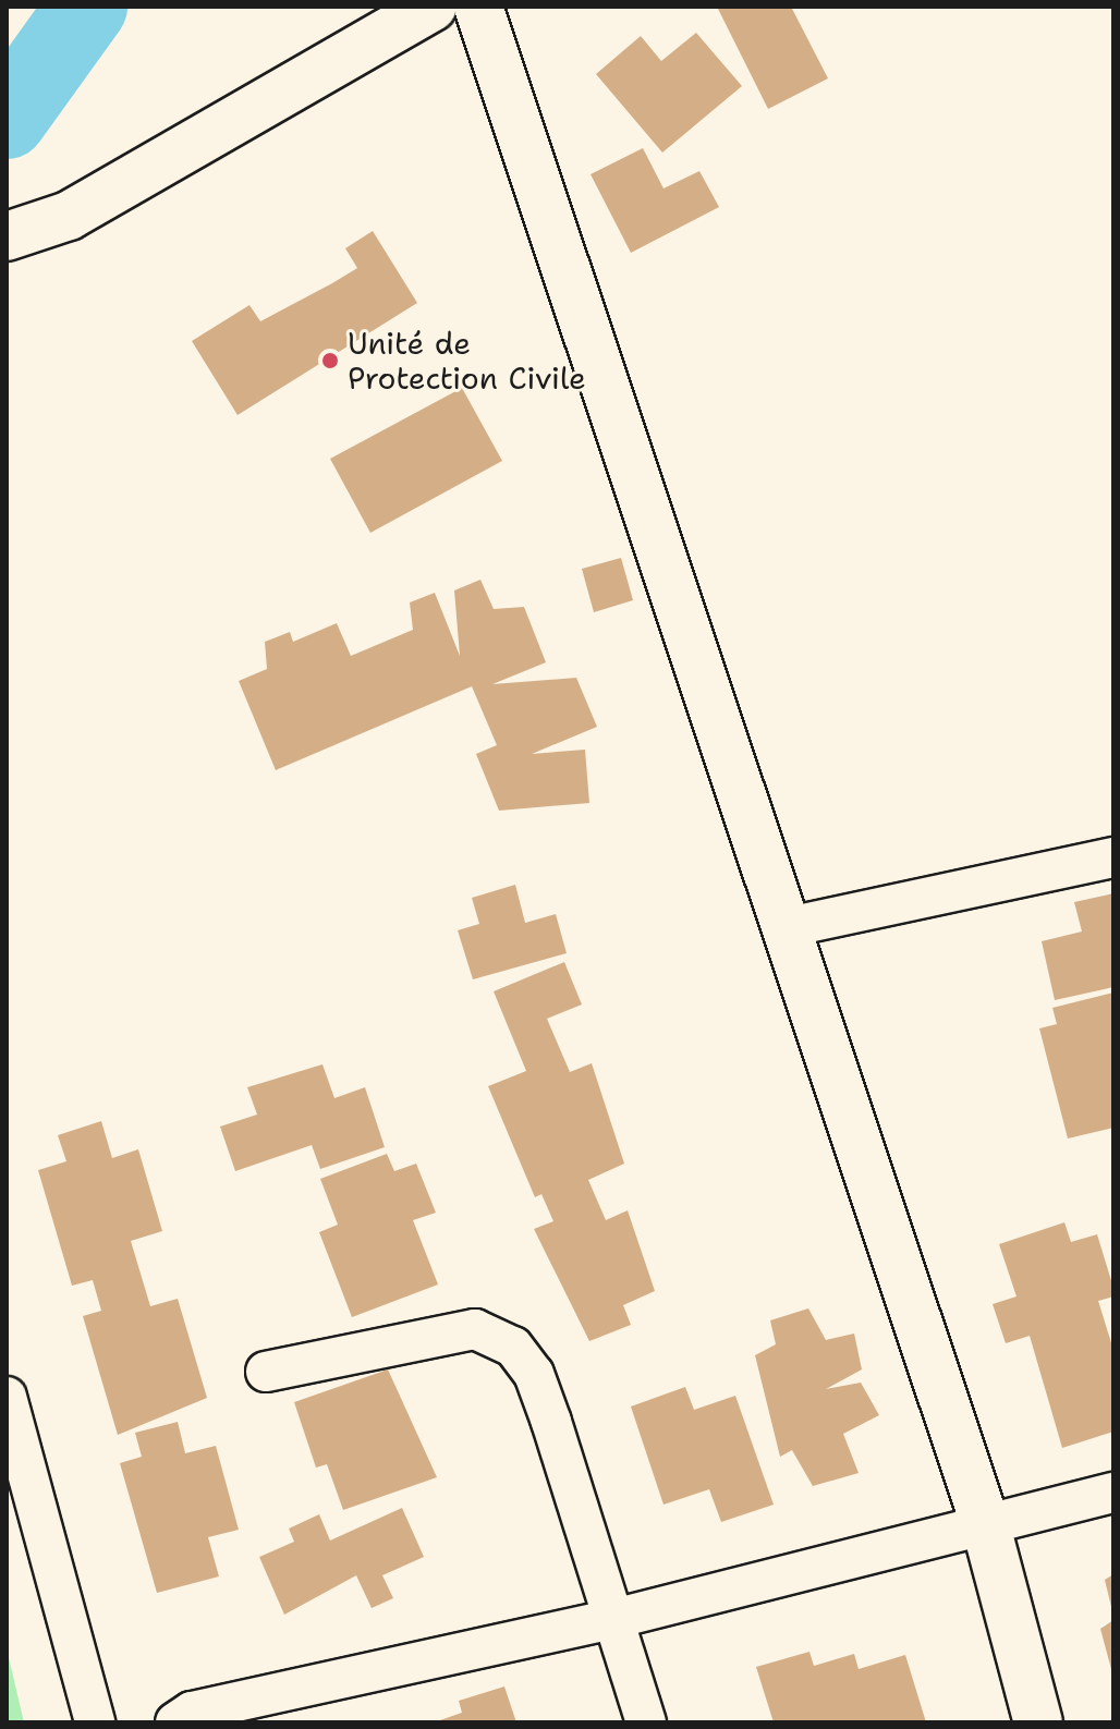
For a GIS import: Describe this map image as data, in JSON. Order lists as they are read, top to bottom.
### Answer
{
  "places": ["Unité de Protection Civile"]
}
